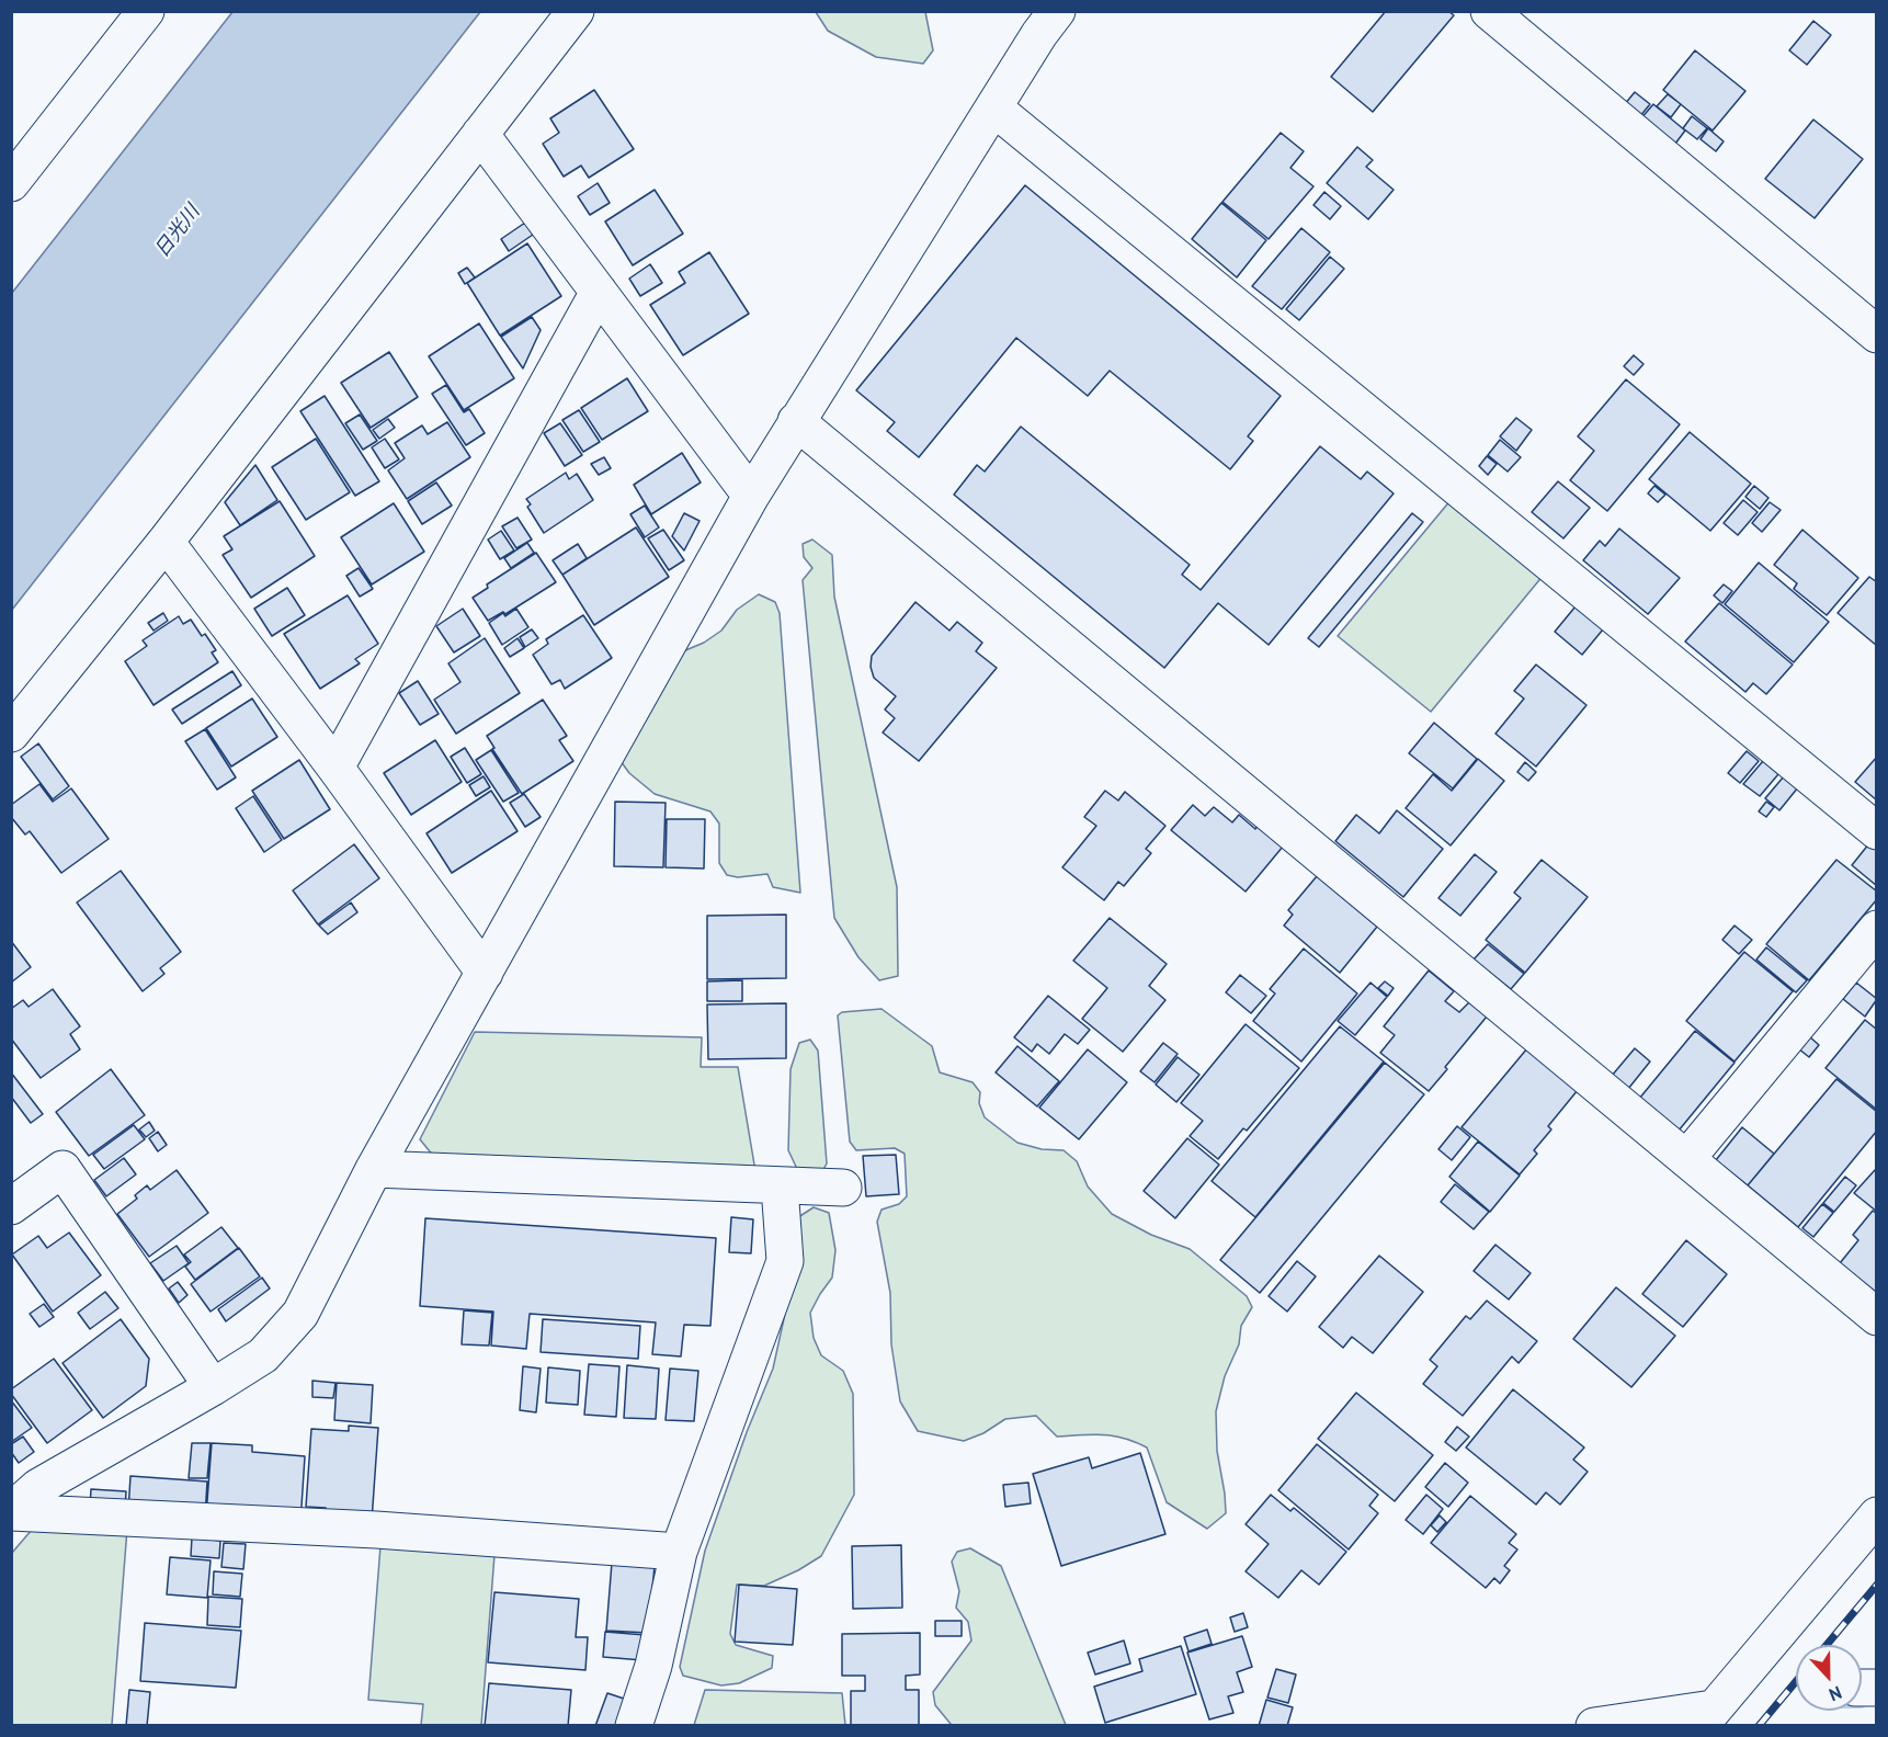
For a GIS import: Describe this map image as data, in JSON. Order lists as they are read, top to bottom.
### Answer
{
  "water": ["日光川"],
  "north": "bottom"
}
